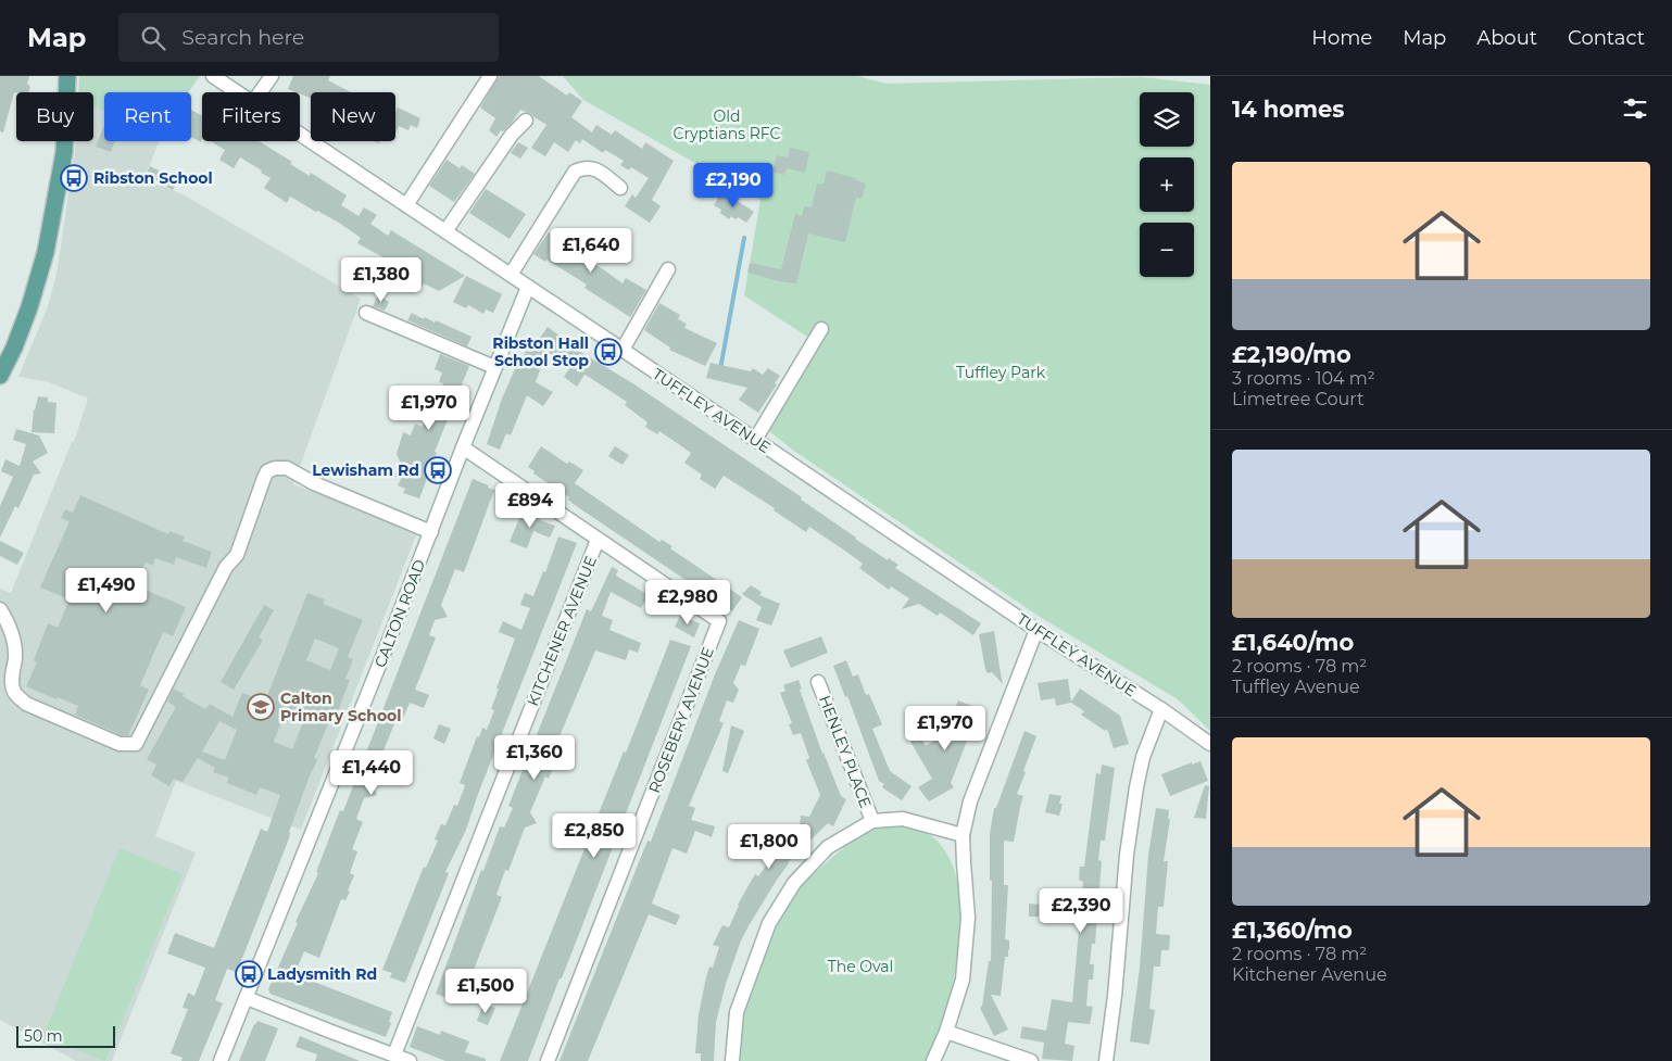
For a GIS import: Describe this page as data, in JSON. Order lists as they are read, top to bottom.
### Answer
{
  "streets": {
    "street": [
      "TUFFLEY AVENUE",
      "CALTON ROAD",
      "KITCHENER AVENUE",
      "ROSEBERY AVENUE",
      "HENLEY PLACE"
    ]
  },
  "crossings": [
    ["TUFFLEY AVENUE", "CALTON ROAD"],
    ["KITCHENER AVENUE", "ROSEBERY AVENUE"]
  ],
  "parks": ["Old Cryptians RFC", "Tuffley Park", "The Oval"],
  "places": {
    "bus stop": [
      "Ribston School",
      "Ribston Hall School Stop",
      "Lewisham Rd",
      "Ladysmith Rd"
    ],
    "school or university": ["Calton Primary School"]
  },
  "scale_bar": "50 m",
  "page": {
    "header": "Map",
    "search": "Search here",
    "nav": [
      "Home",
      "Map",
      "About",
      "Contact"
    ],
    "heading": "14 homes",
    "map_buttons": ["+", "−"],
    "chip": [
      "Buy",
      "Rent",
      "Filters",
      "New"
    ],
    "list": [
      {
        "name": "£2,190/mo",
        "note": "3 rooms · 104 m² · Limetree Court"
      },
      {
        "name": "£1,640/mo",
        "note": "2 rooms · 78 m² · Tuffley Avenue"
      },
      {
        "name": "£1,360/mo",
        "note": "2 rooms · 78 m² · Kitchener Avenue"
      }
    ],
    "price": [
      "£2,190",
      "£1,640",
      "£1,380",
      "£1,970",
      "£894",
      "£1,490",
      "£2,980",
      "£1,970",
      "£1,360",
      "£1,440",
      "£2,850",
      "£1,800",
      "£2,390",
      "£1,500"
    ],
    "scale": "50 m"
  }
}
